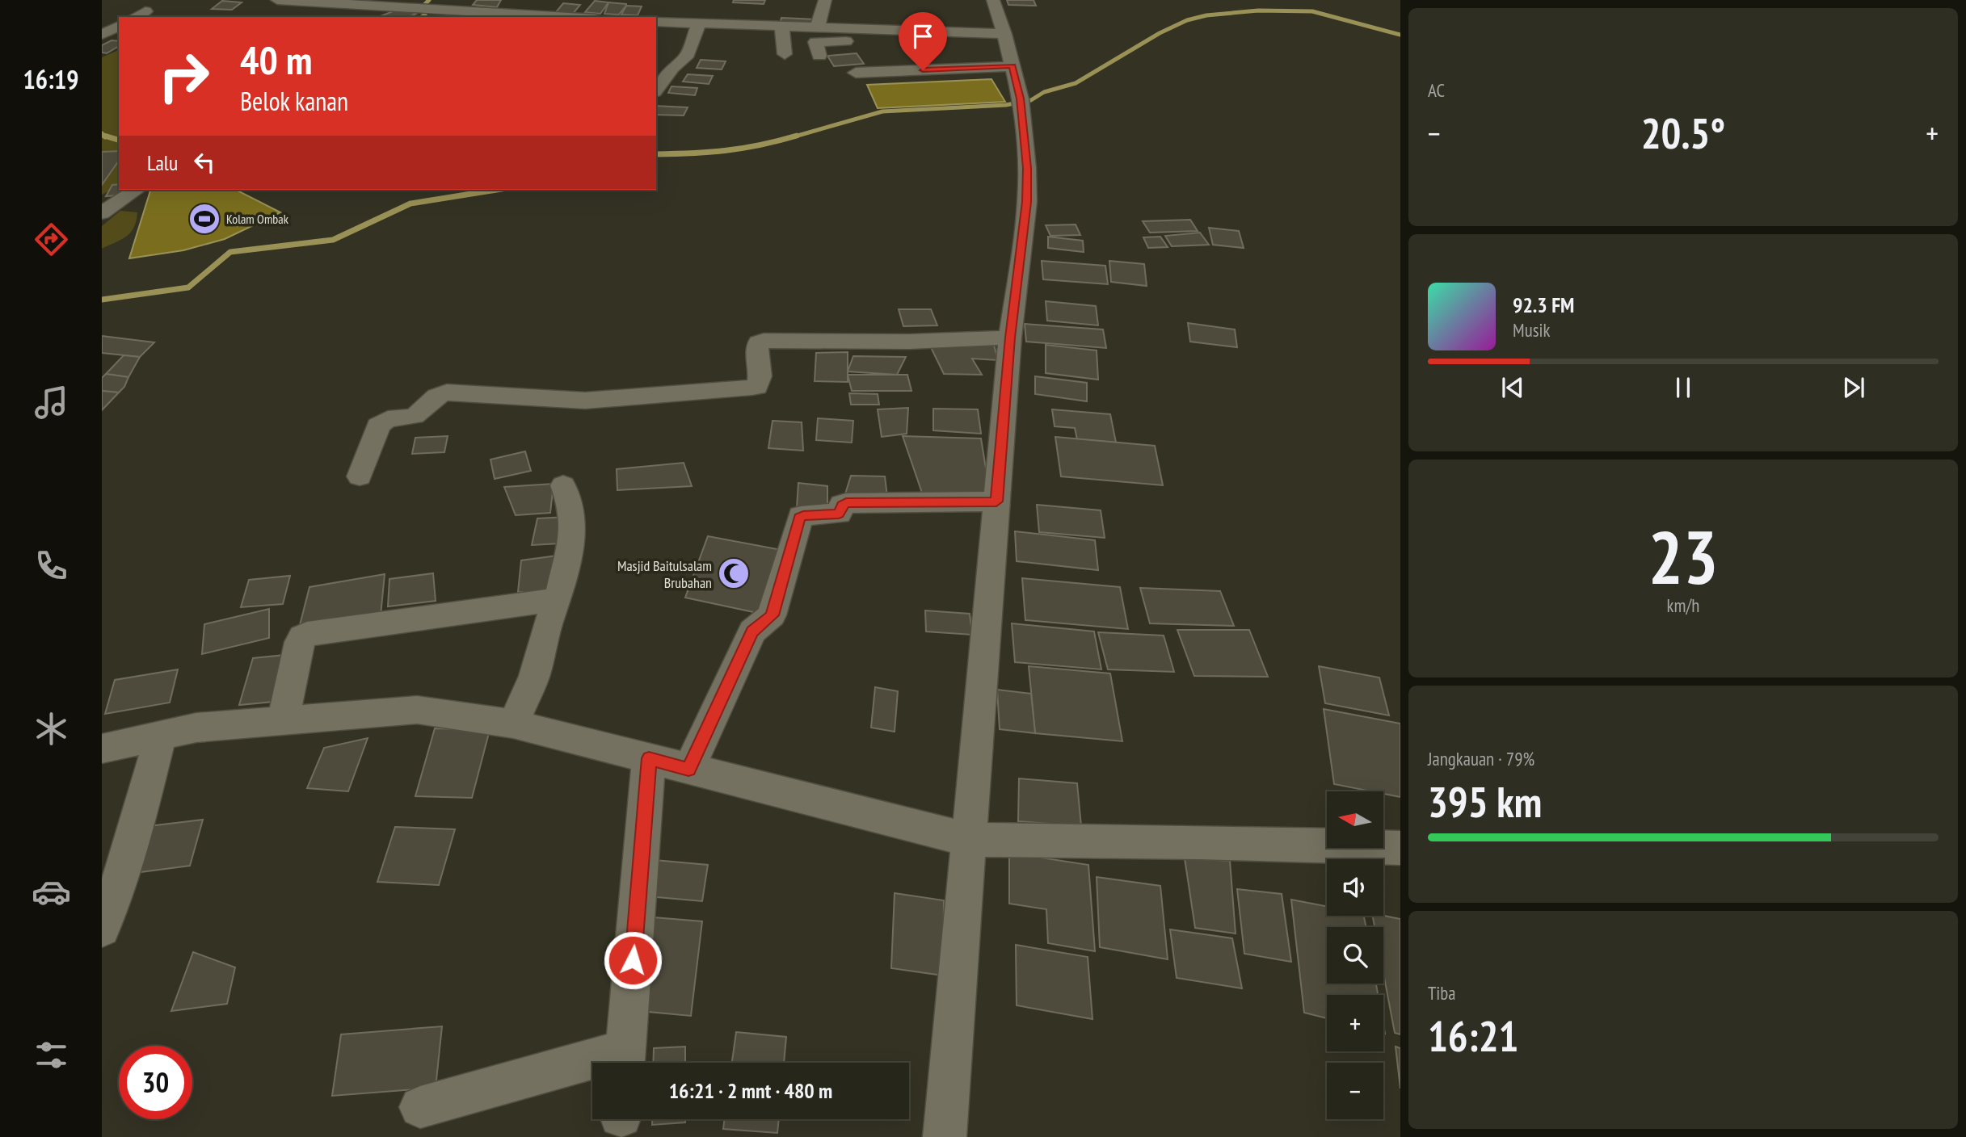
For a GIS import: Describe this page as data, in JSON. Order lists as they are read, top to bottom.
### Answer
{
  "places": {
    "sports": ["Kolam Ombak"],
    "mosque": ["Masjid Baitulsalam Brubahan"]
  },
  "north": "left",
  "page": {
    "tabs": "16:19",
    "tile": [
      "AC",
      ["23", "km/h"],
      ["Jangkauan · 79%", "395 km"],
      ["Tiba", "16:21"]
    ],
    "turn": ["40 m", "Belok kanan"],
    "heat": ["−", "20.5°", "+"],
    "then": "Lalu",
    "song": ["92.3 FM", "Musik"],
    "map_buttons": ["+", "−"],
    "limit": "30",
    "trip": "16:21 · 2 mnt · 480 m"
  }
}
